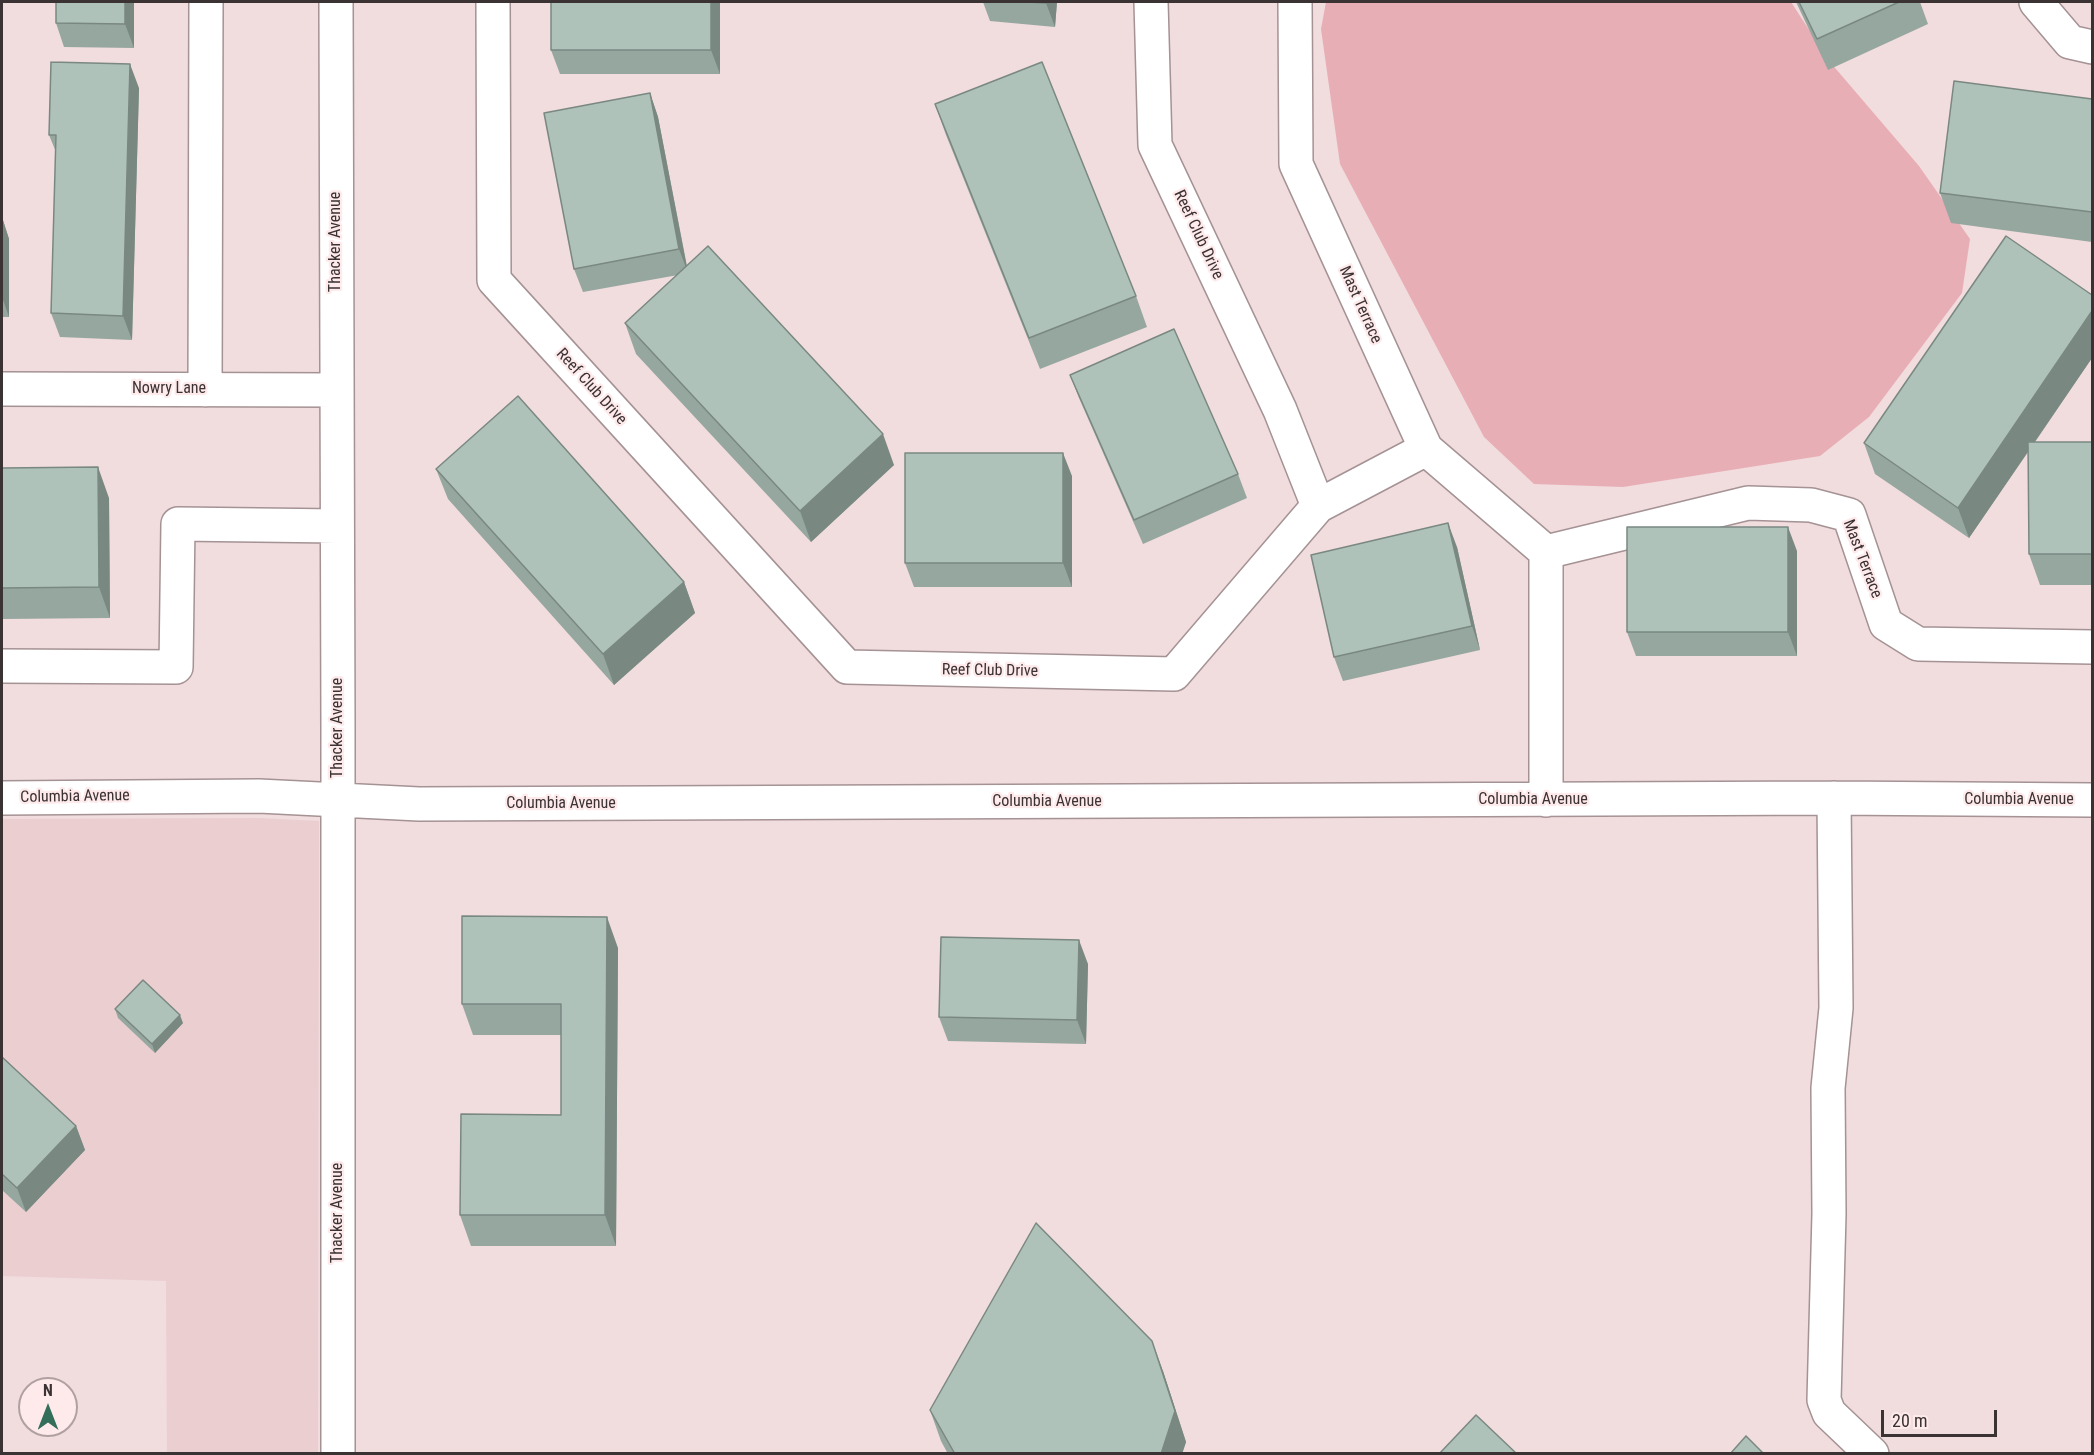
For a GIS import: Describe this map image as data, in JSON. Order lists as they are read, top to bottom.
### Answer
{
  "streets": {
    "street": [
      "Reef Club Drive",
      "Thacker Avenue",
      "Mast Terrace",
      "Nowry Lane",
      "Columbia Avenue"
    ]
  },
  "crossings": [
    ["Thacker Avenue", "Nowry Lane"],
    ["Thacker Avenue", "Columbia Avenue"]
  ],
  "scale_bar": "20 m",
  "north": "top"
}
